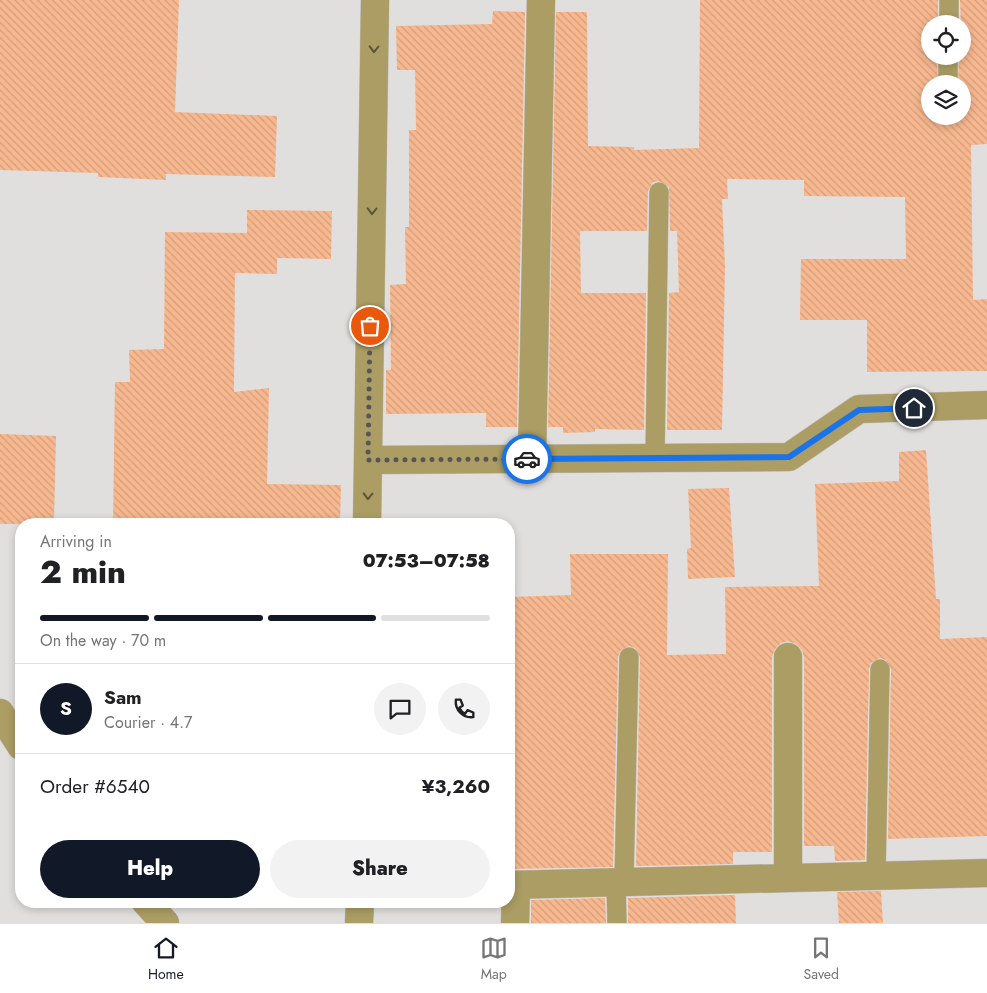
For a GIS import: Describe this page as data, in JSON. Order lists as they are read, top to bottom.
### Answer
{
  "page": {
    "heading": ["2 min", "Arriving in", "07:53–07:58"],
    "panel": [
      "Sam",
      "Courier · 4.7",
      "Order #6540",
      "¥3,260"
    ],
    "bar": "On the way · 70 m",
    "round": "S",
    "buttons": ["Help", "Share"],
    "tabs": ["Home", "Map", "Saved"]
  }
}
